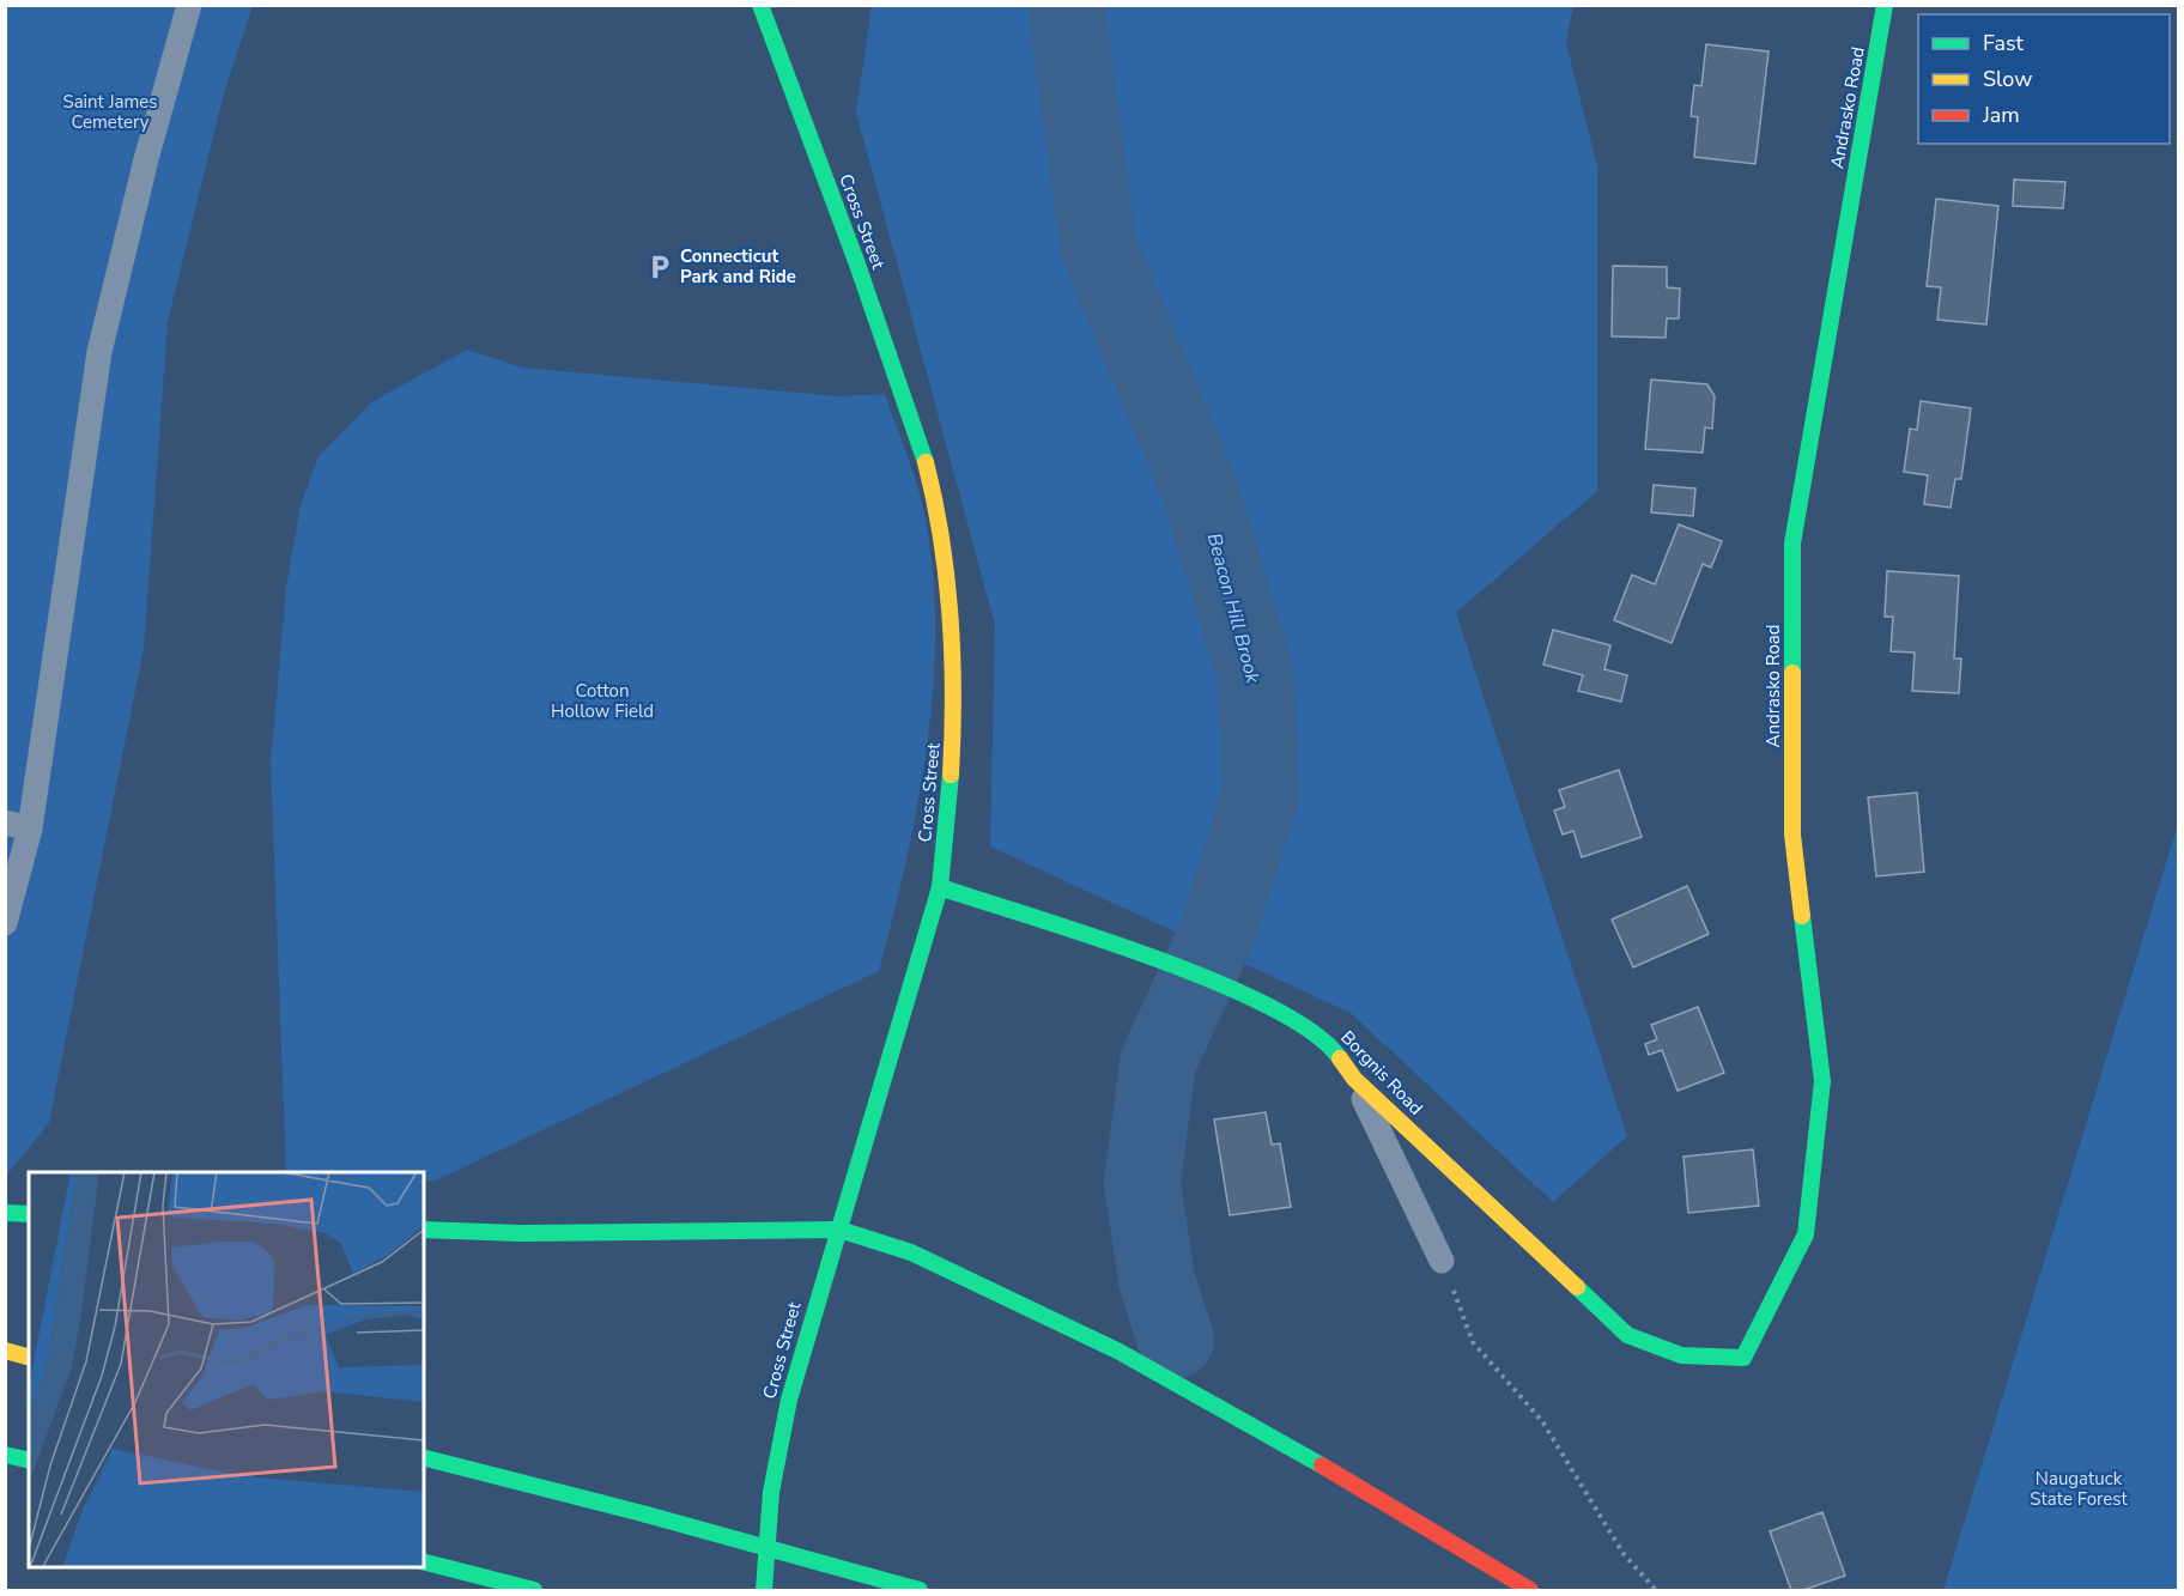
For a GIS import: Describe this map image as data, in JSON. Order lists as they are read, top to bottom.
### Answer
{
  "streets": {
    "main road": ["Andrasko Road", "Cross Street", "Borgnis Road"]
  },
  "crossings": [
    ["Andrasko Road", "Borgnis Road"],
    ["Cross Street", "Borgnis Road"]
  ],
  "water": ["Beacon Hill Brook"],
  "parks": ["Saint James Cemetery", "Cotton Hollow Field", "Naugatuck State Forest"],
  "places": {
    "parking": ["Connecticut Park and Ride"]
  },
  "legend": ["Fast", "Slow", "Jam"]
}
